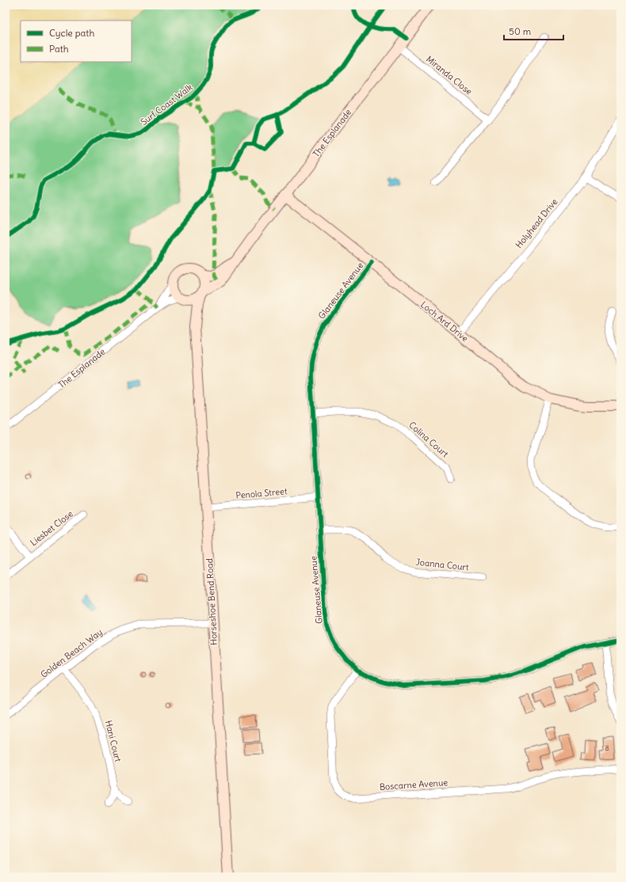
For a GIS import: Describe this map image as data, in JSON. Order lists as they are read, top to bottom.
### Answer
{
  "streets": {
    "street": [
      "Miranda Close",
      "The Esplanade",
      "Holyhead Drive",
      "Glaneuse Avenue",
      "Loch Ard Drive",
      "Colina Court",
      "Penola Street",
      "Liesbet Close",
      "Joanna Court",
      "Horseshoe Bend Road",
      "Golden Beach Way",
      "Hani Court",
      "Boscarne Avenue"
    ],
    "cycle path": ["Surf Coast Walk"]
  },
  "crossings": [
    ["Miranda Close", "The Esplanade"],
    ["The Esplanade", "Loch Ard Drive"],
    ["The Esplanade", "Horseshoe Bend Road"],
    ["Holyhead Drive", "Loch Ard Drive"],
    ["Glaneuse Avenue", "Loch Ard Drive"],
    ["Glaneuse Avenue", "Colina Court"],
    ["Glaneuse Avenue", "Penola Street"],
    ["Glaneuse Avenue", "Joanna Court"],
    ["Glaneuse Avenue", "Boscarne Avenue"],
    ["Penola Street", "Horseshoe Bend Road"],
    ["Horseshoe Bend Road", "Golden Beach Way"],
    ["Golden Beach Way", "Hani Court"]
  ],
  "house_numbers": ["8"],
  "legend": ["Cycle path", "Path"],
  "scale_bar": "50 m"
}
